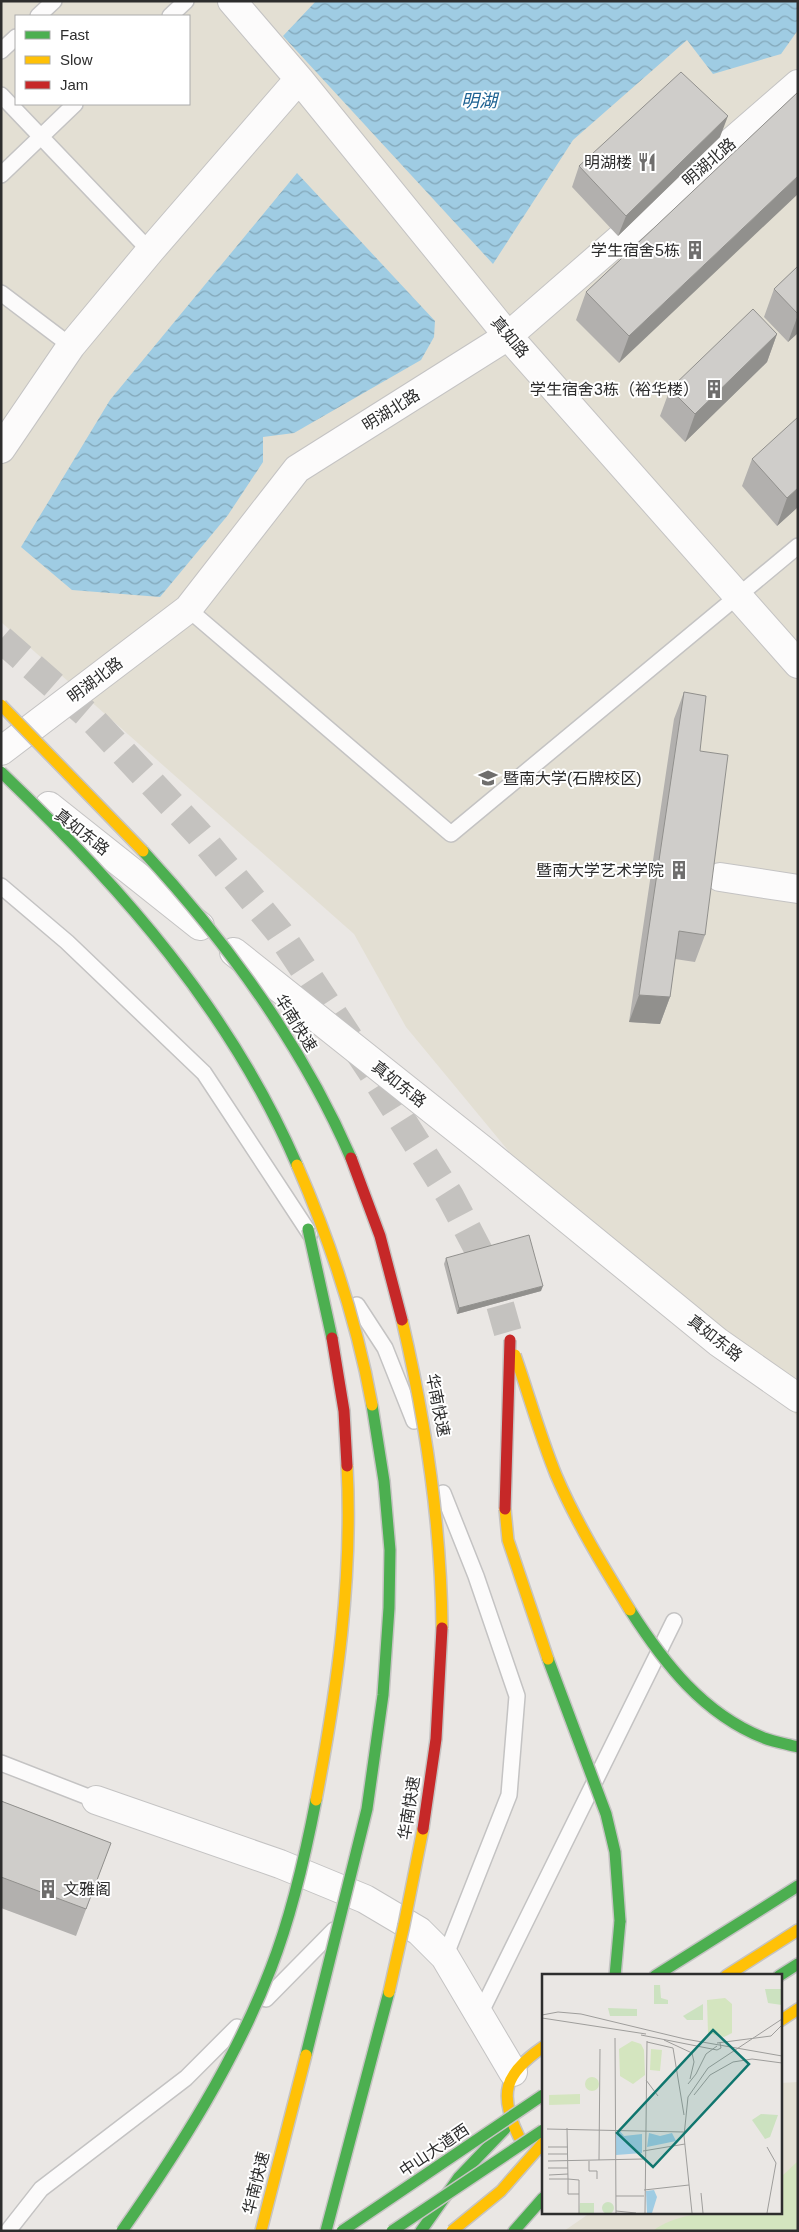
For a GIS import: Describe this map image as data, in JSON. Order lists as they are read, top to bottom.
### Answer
{
  "streets": {
    "main road": ["华南快速", "中山大道西"],
    "street": ["明湖北路", "真如路", "真如东路"]
  },
  "crossings": [
    ["明湖北路", "真如路"],
    ["真如东路", "华南快速"]
  ],
  "water": ["明湖"],
  "places": {
    "restaurant": ["明湖楼"],
    "building": [
      "学生宿舍5栋",
      "学生宿舍3栋（裕华楼）",
      "暨南大学艺术学院",
      "文雅阁"
    ],
    "school or university": ["暨南大学(石牌校区)"]
  },
  "legend": ["Fast", "Slow", "Jam"]
}
